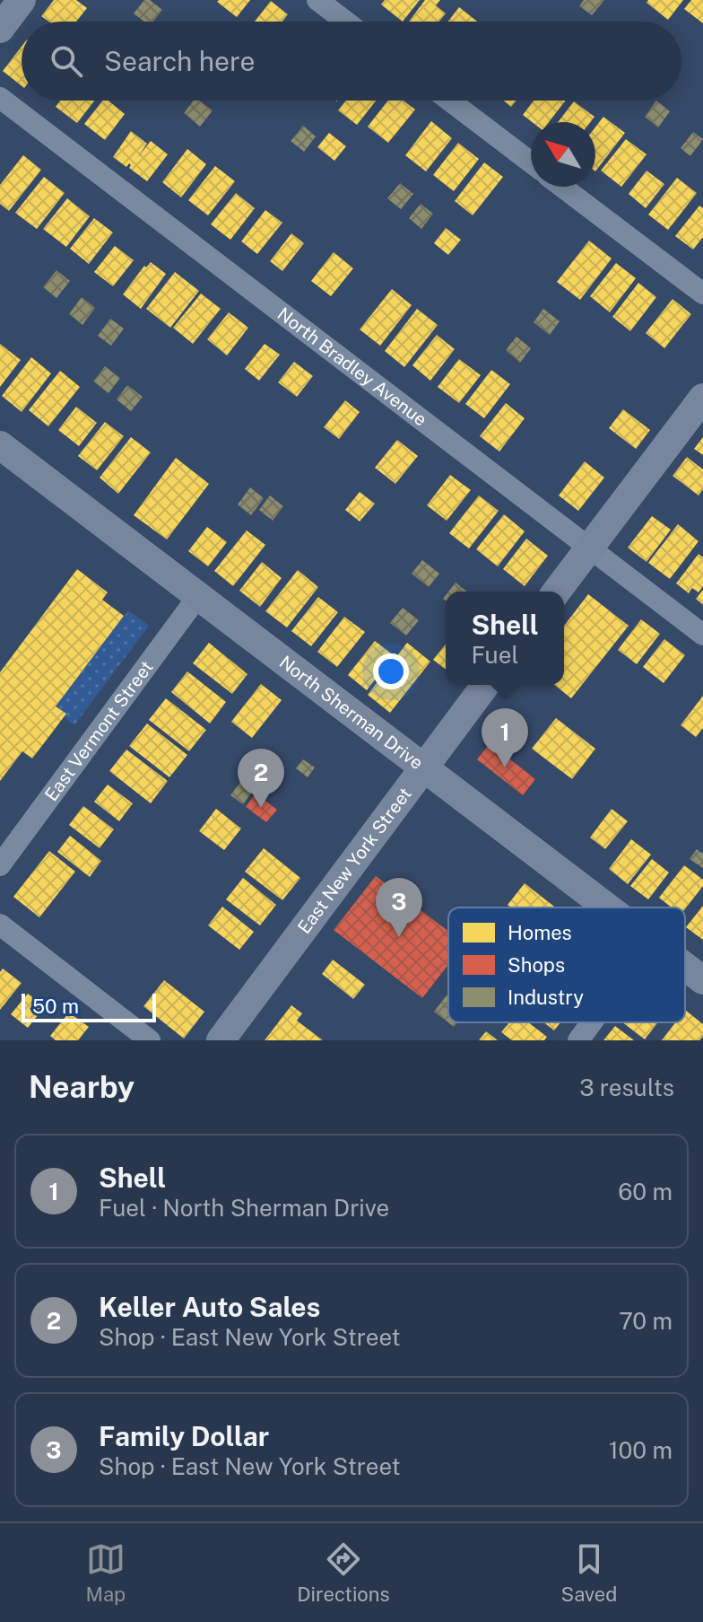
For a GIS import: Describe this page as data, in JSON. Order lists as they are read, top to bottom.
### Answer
{
  "streets": {
    "main road": ["North Sherman Drive", "East New York Street"],
    "street": ["North Bradley Avenue", "East Vermont Street"]
  },
  "crossings": [
    ["North Sherman Drive", "East Vermont Street"],
    ["North Sherman Drive", "East New York Street"]
  ],
  "legend": ["Homes", "Shops", "Industry"],
  "scale_bar": "50 m",
  "north": "top left",
  "page": {
    "search": "Search here",
    "popup": ["Shell", "Fuel"],
    "pins": ["1", "2", "3"],
    "scale": "50 m",
    "heading": ["Nearby", "3 results"],
    "list": [
      {
        "mark": "1",
        "name": "Shell",
        "note": "Fuel · North Sherman Drive",
        "value": "60 m"
      },
      {
        "mark": "2",
        "name": "Keller Auto Sales",
        "note": "Shop · East New York Street",
        "value": "70 m"
      },
      {
        "mark": "3",
        "name": "Family Dollar",
        "note": "Shop · East New York Street",
        "value": "100 m"
      }
    ],
    "nav": ["Map", "Directions", "Saved"]
  }
}
